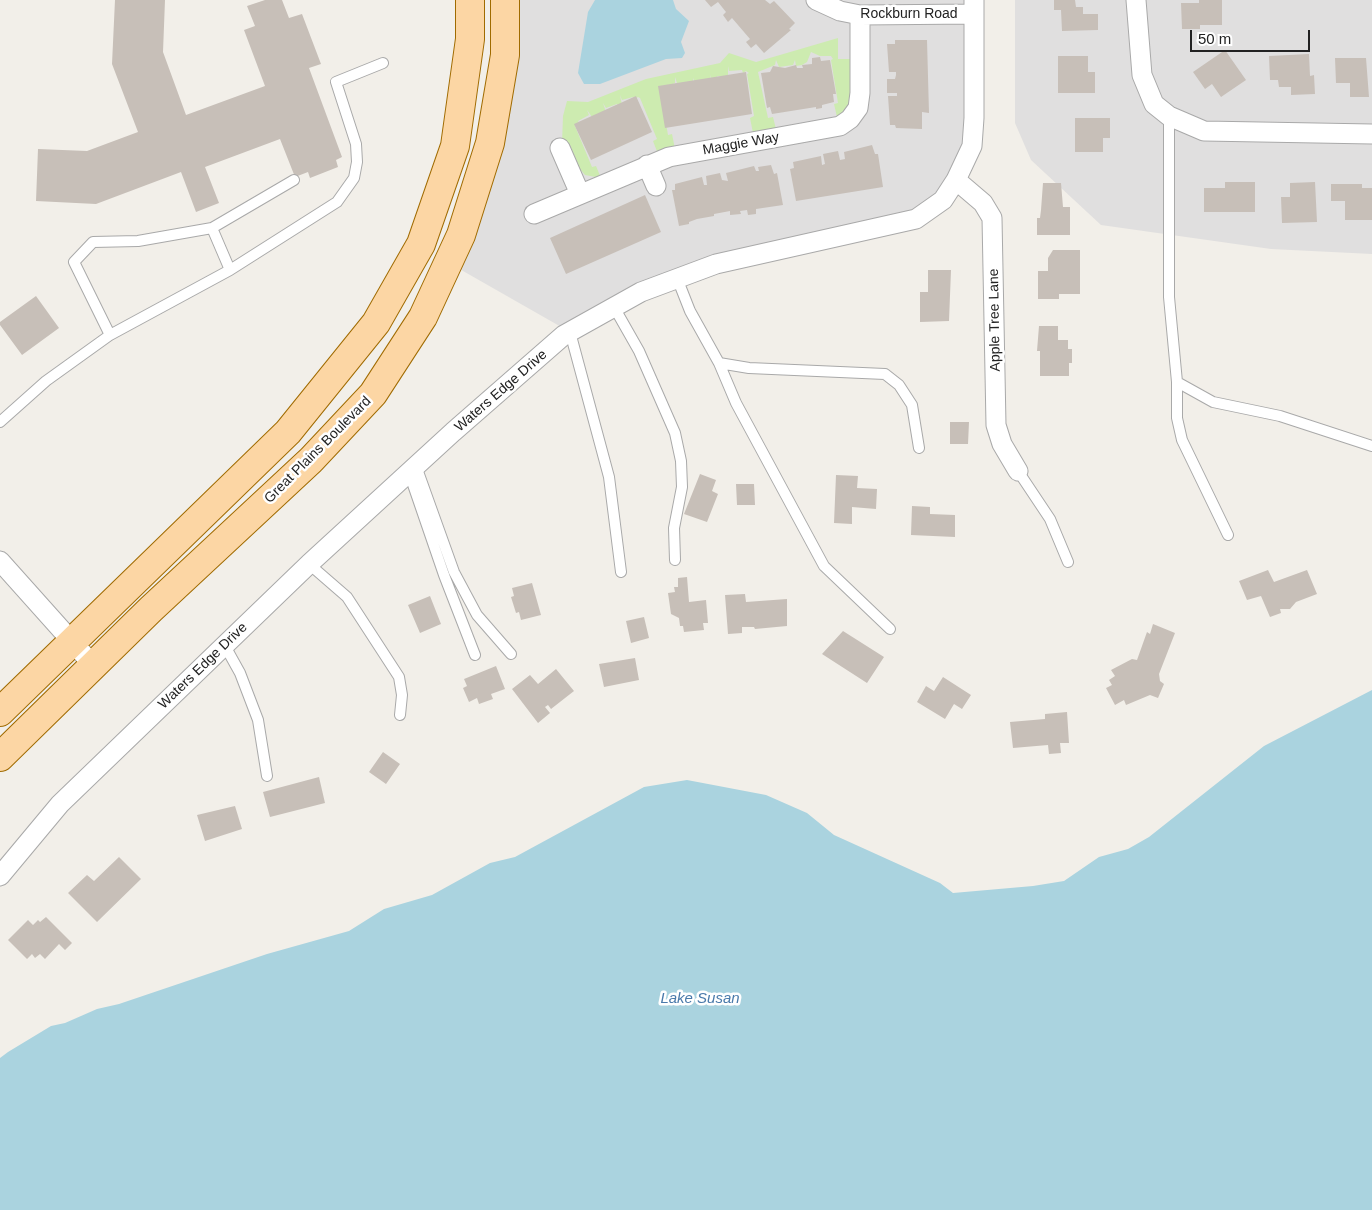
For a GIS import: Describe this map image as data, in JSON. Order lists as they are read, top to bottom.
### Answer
{
  "streets": {
    "main road": ["Great Plains Boulevard"],
    "street": [
      "Rockburn Road",
      "Maggie Way",
      "Apple Tree Lane",
      "Waters Edge Drive"
    ]
  },
  "crossings": [
    ["Rockburn Road", "Maggie Way"],
    ["Rockburn Road", "Waters Edge Drive"],
    ["Apple Tree Lane", "Waters Edge Drive"]
  ],
  "water": ["Lake Susan"],
  "scale_bar": "50 m"
}
